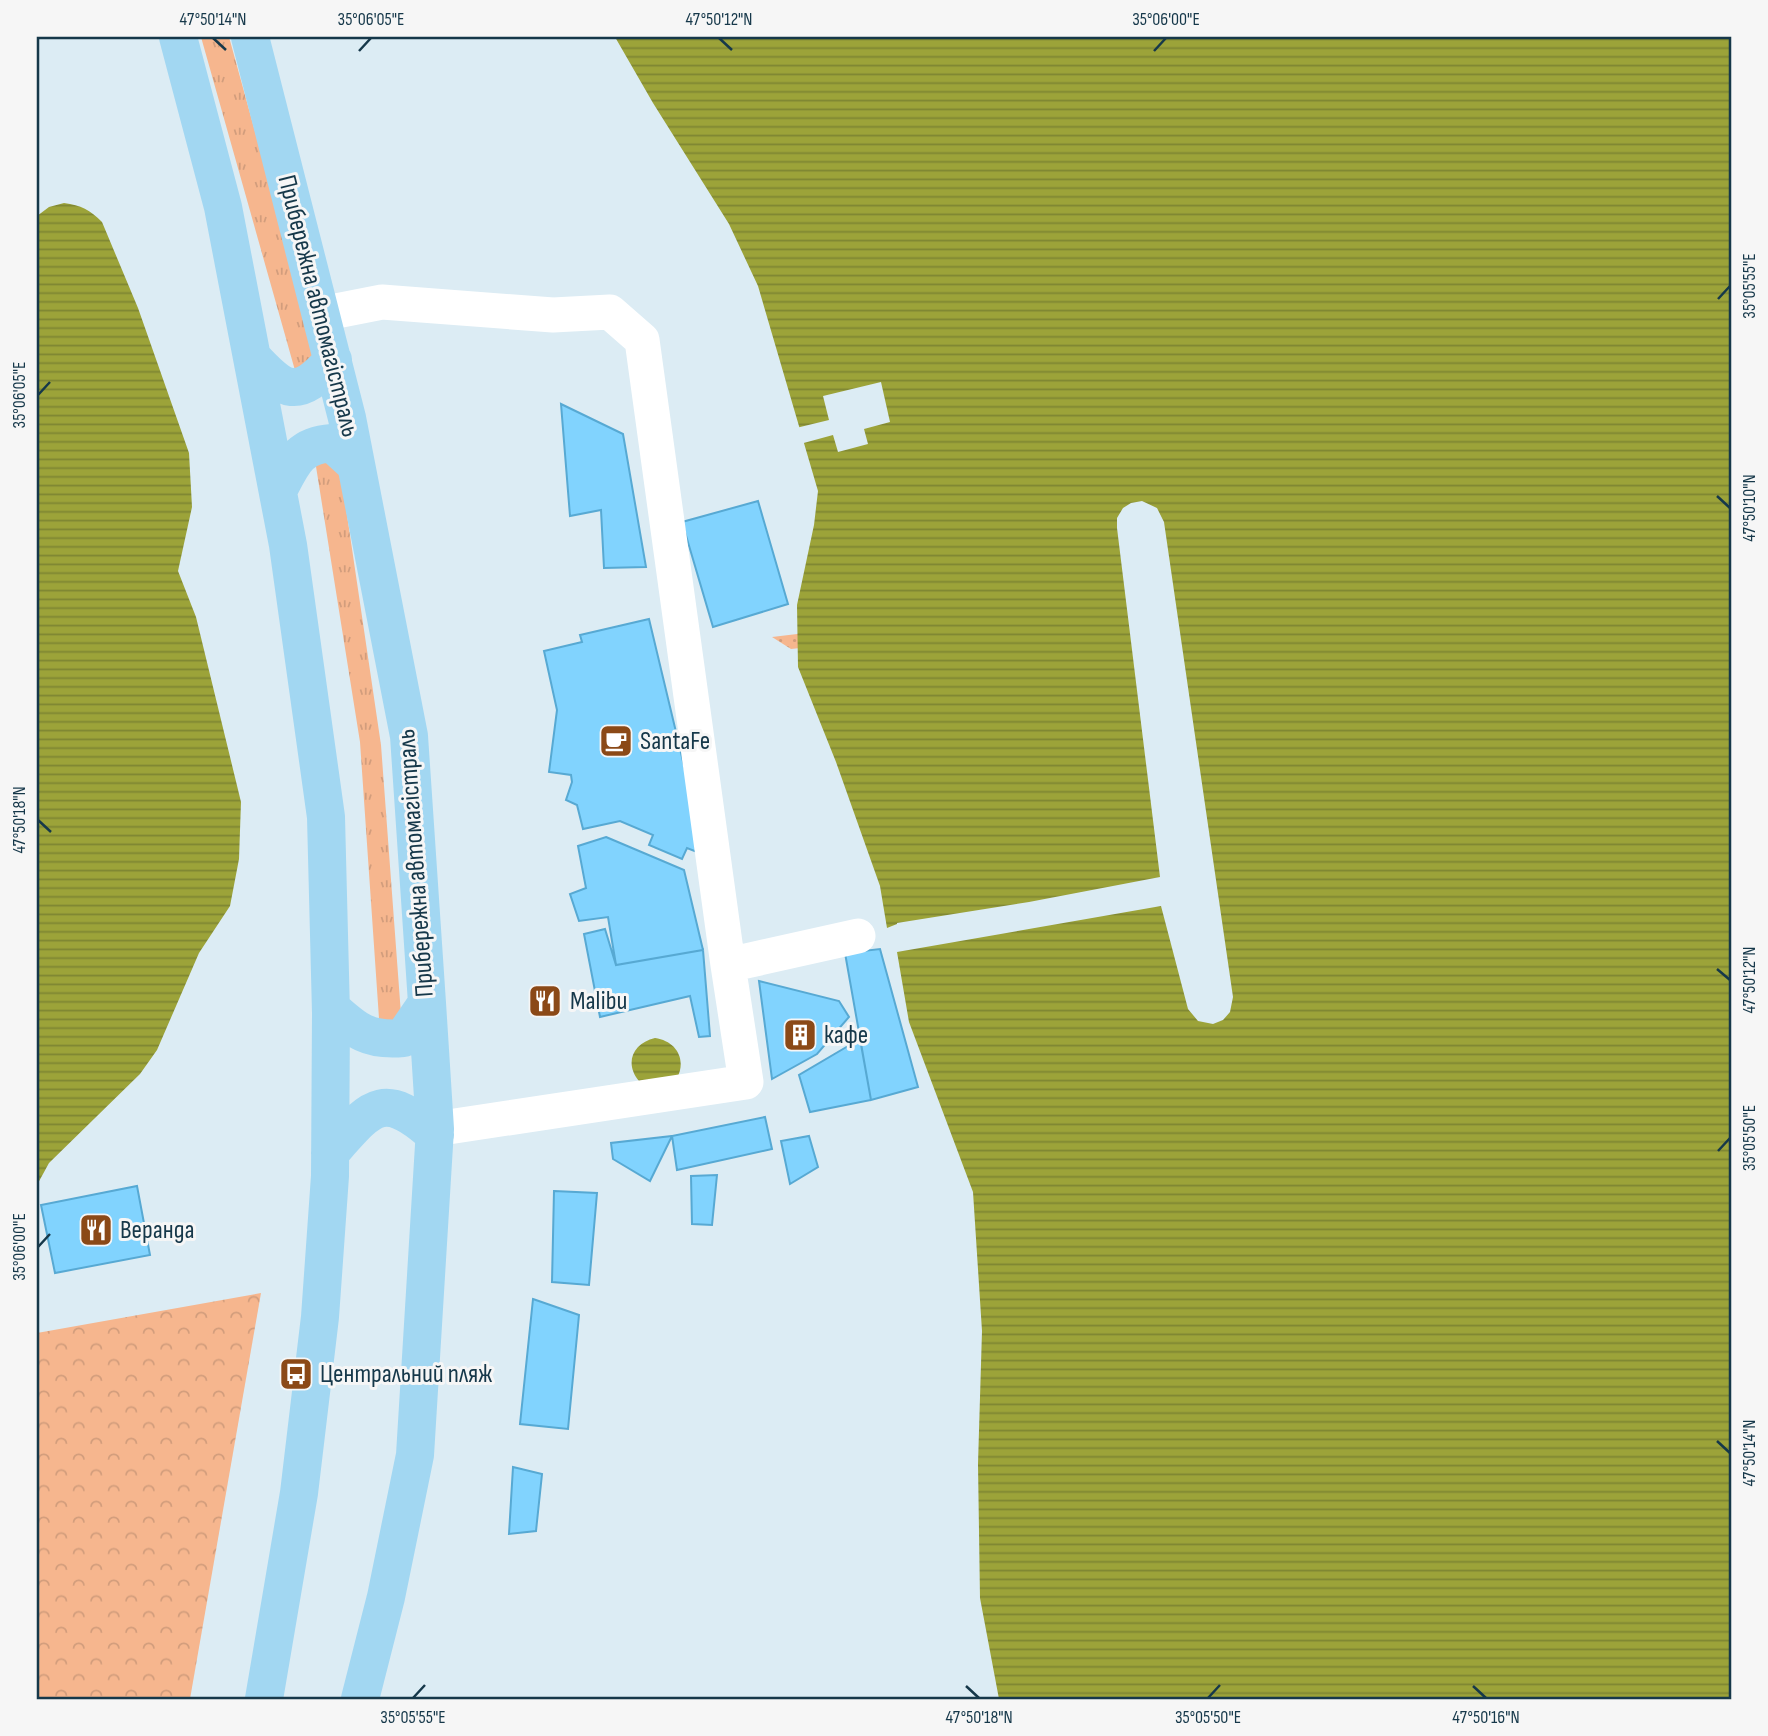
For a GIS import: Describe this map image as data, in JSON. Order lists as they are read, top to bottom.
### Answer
{
  "streets": {
    "main road": ["Прибережна автомагістраль"]
  },
  "places": {
    "cafe": ["SantaFe"],
    "restaurant": ["Malibu", "Веранда"],
    "building": ["кафе"],
    "bus stop": ["Центральний пляж"]
  },
  "coordinates": [
    "47°50'14\"N",
    "35°06'05\"E",
    "47°50'12\"N",
    "35°06'00\"E",
    "35°05'55\"E",
    "47°50'10\"N",
    "47°50'18\"N",
    "35°05'50\"E",
    "47°50'16\"N"
  ]
}
